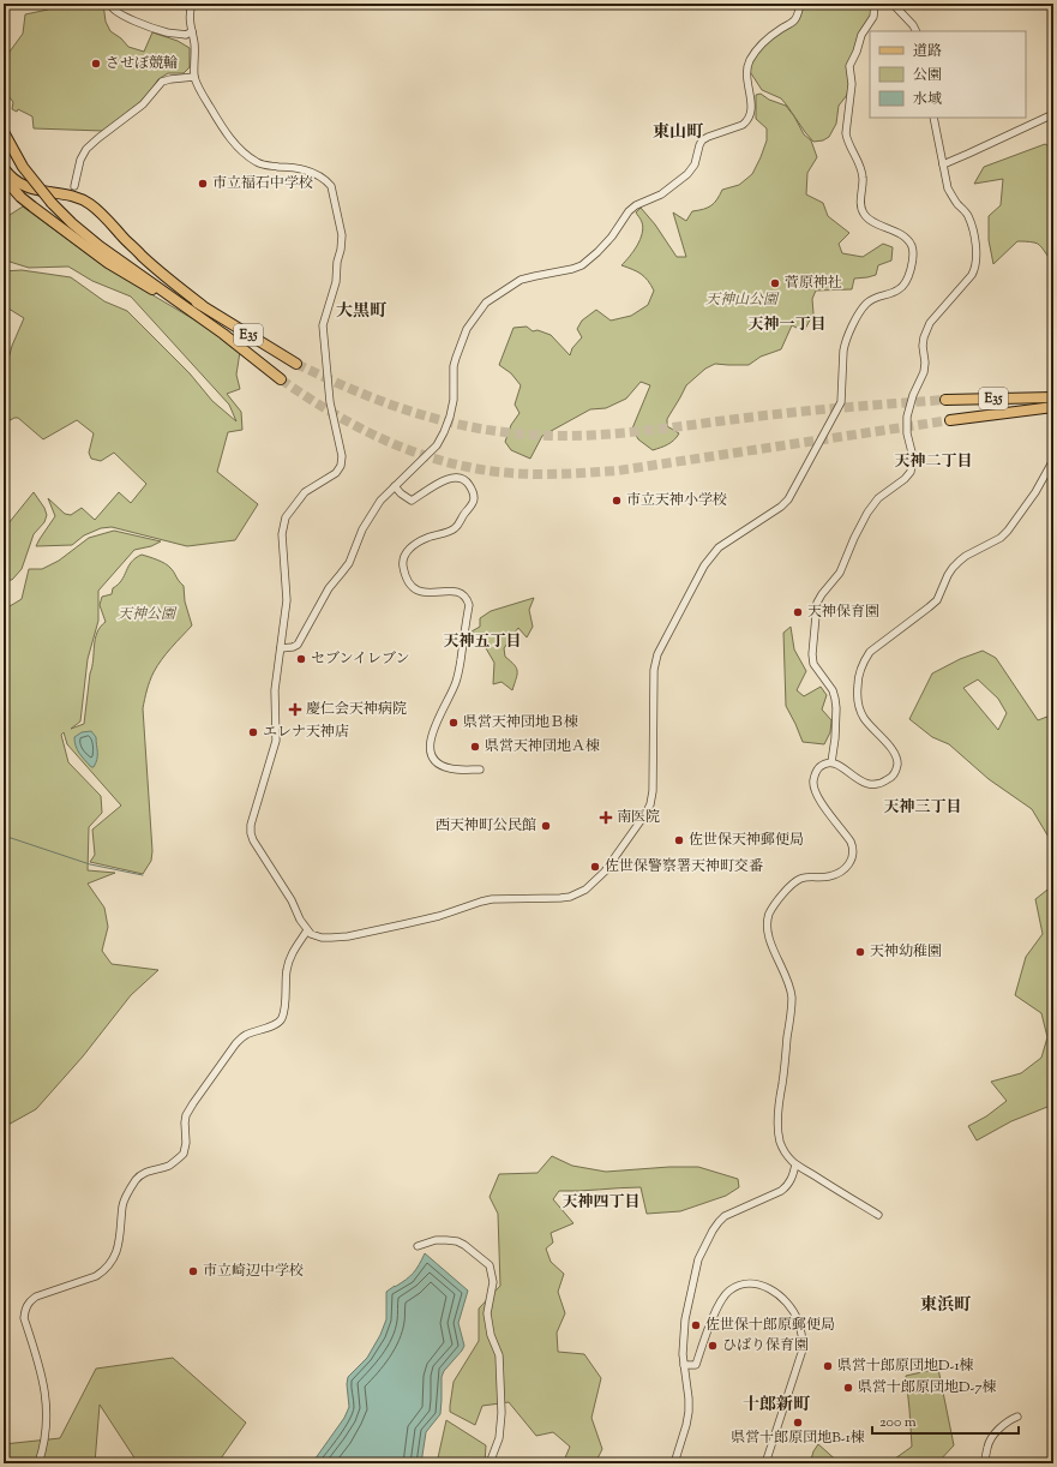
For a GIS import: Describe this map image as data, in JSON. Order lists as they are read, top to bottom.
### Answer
{
  "streets": {
    "highway": ["E35"]
  },
  "districts": [
    "東山町",
    "大黒町",
    "天神一丁目",
    "天神二丁目",
    "天神五丁目",
    "天神三丁目",
    "天神四丁目",
    "東浜町",
    "十郎新町"
  ],
  "parks": ["天神山公園", "天神公園"],
  "places": {
    "other": [
      "させぼ競輪",
      "市立福石中学校",
      "菅原神社",
      "市立天神小学校",
      "天神保育園",
      "セブンイレブン",
      "県営天神団地Ｂ棟",
      "エレナ天神店",
      "県営天神団地Ａ棟",
      "西天神町公民館",
      "佐世保天神郵便局",
      "佐世保警察署天神町交番",
      "天神幼稚園",
      "市立崎辺中学校",
      "佐世保十郎原郵便局",
      "ひばり保育園",
      "県営十郎原団地D-1棟",
      "県営十郎原団地D-7棟",
      "県営十郎原団地B-1棟"
    ],
    "health": ["慶仁会天神病院", "南医院"]
  },
  "legend": ["道路", "公園", "水域"],
  "scale_bar": "200 m"
}
